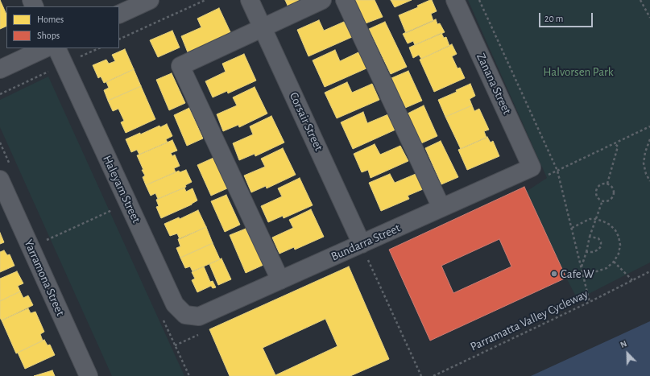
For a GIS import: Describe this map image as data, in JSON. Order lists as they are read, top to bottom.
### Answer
{
  "streets": {
    "street": [
      "Zanana Street",
      "Corsair Street",
      "Haleyam Street",
      "Bundarra Street",
      "Yarramona Street"
    ],
    "path": ["Parramatta Valley Cycleway"]
  },
  "crossings": [
    ["Zanana Street", "Bundarra Street"],
    ["Corsair Street", "Bundarra Street"],
    ["Haleyam Street", "Bundarra Street"]
  ],
  "parks": ["Halvorsen Park"],
  "places": ["Cafe W"],
  "legend": ["Homes", "Shops"],
  "scale_bar": "20 m",
  "north": "top left"
}
